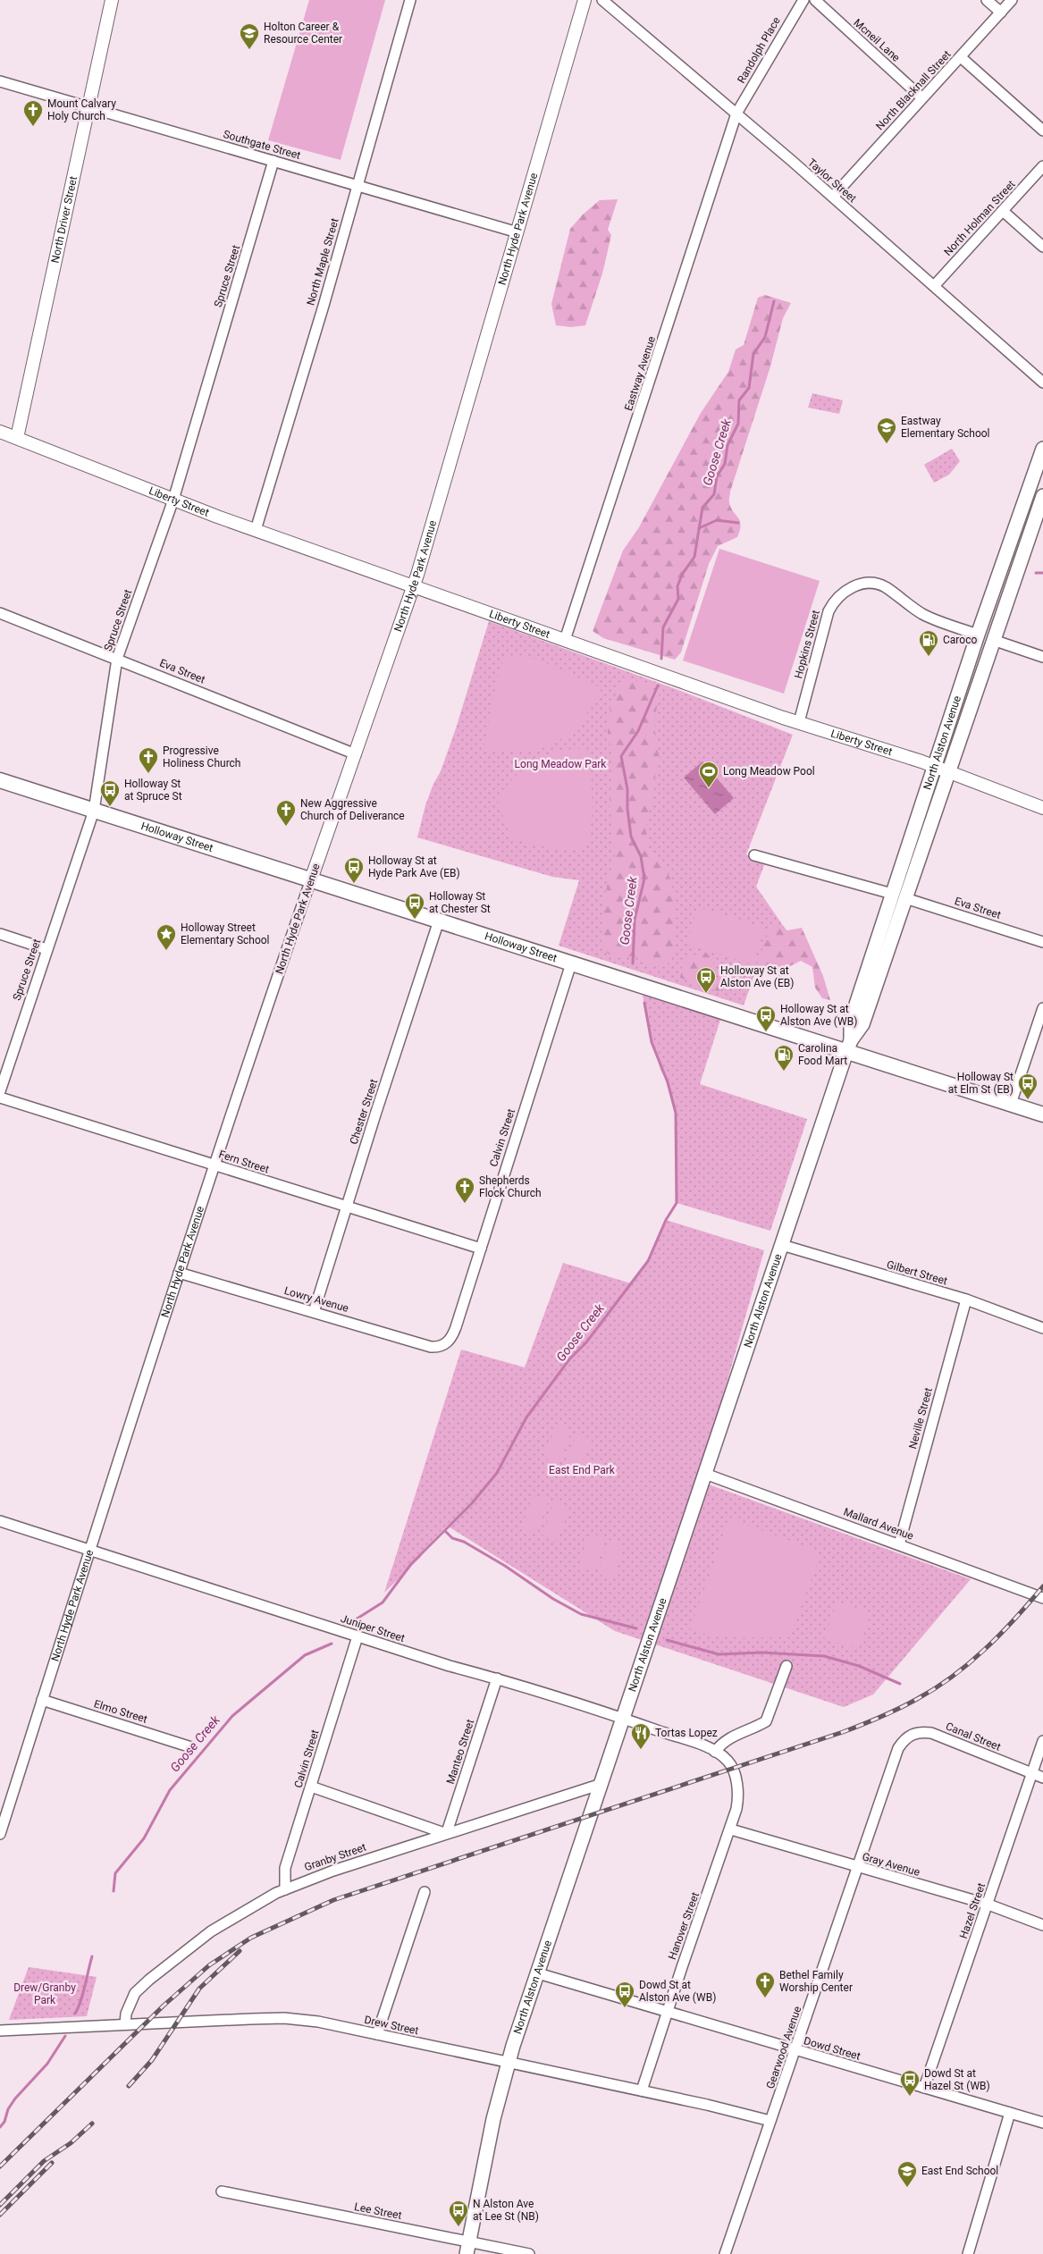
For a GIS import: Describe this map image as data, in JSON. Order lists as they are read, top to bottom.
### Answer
{
  "streets": {
    "main road": ["North Alston Avenue", "Holloway Street"],
    "street": [
      "Mcneil Lane",
      "Randolph Place",
      "North Blacknall Street",
      "Southgate Street",
      "Taylor Street",
      "North Holman Street",
      "North Driver Street",
      "North Hyde Park Avenue",
      "North Maple Street",
      "Spruce Street",
      "Eastway Avenue",
      "Liberty Street",
      "Hopkins Street",
      "Eva Street",
      "Chester Street",
      "Calvin Street",
      "Fern Street",
      "Gilbert Street",
      "Lowry Avenue",
      "Neville Street",
      "Mallard Avenue",
      "Juniper Street",
      "Elmo Street",
      "Canal Street",
      "Manteo Street",
      "Granby Street",
      "Gray Avenue",
      "Hazel Street",
      "Hanover Street",
      "Drew Street",
      "Gearwood Avenue",
      "Dowd Street",
      "Lee Street"
    ]
  },
  "crossings": [
    ["Mcneil Lane", "North Blacknall Street"],
    ["Randolph Place", "Taylor Street"],
    ["Randolph Place", "Eastway Avenue"],
    ["North Blacknall Street", "Taylor Street"],
    ["Southgate Street", "North Driver Street"],
    ["Southgate Street", "North Hyde Park Avenue"],
    ["Southgate Street", "North Maple Street"],
    ["Southgate Street", "Spruce Street"],
    ["Taylor Street", "North Holman Street"],
    ["Taylor Street", "Eastway Avenue"],
    ["North Driver Street", "Liberty Street"],
    ["North Hyde Park Avenue", "Liberty Street"],
    ["North Hyde Park Avenue", "Eva Street"],
    ["North Hyde Park Avenue", "Holloway Street"],
    ["North Hyde Park Avenue", "Fern Street"],
    ["North Hyde Park Avenue", "Lowry Avenue"],
    ["North Hyde Park Avenue", "Juniper Street"],
    ["North Hyde Park Avenue", "Elmo Street"],
    ["North Maple Street", "Liberty Street"],
    ["Spruce Street", "Liberty Street"],
    ["Spruce Street", "Eva Street"],
    ["Spruce Street", "Holloway Street"],
    ["Eastway Avenue", "Liberty Street"],
    ["Liberty Street", "Hopkins Street"],
    ["Liberty Street", "North Alston Avenue"],
    ["Hopkins Street", "North Alston Avenue"],
    ["Eva Street", "North Alston Avenue"],
    ["North Alston Avenue", "Holloway Street"],
    ["North Alston Avenue", "Gilbert Street"],
    ["North Alston Avenue", "Mallard Avenue"],
    ["North Alston Avenue", "Juniper Street"],
    ["North Alston Avenue", "Granby Street"],
    ["North Alston Avenue", "Drew Street"],
    ["North Alston Avenue", "Dowd Street"],
    ["North Alston Avenue", "Lee Street"],
    ["Holloway Street", "Chester Street"],
    ["Holloway Street", "Calvin Street"],
    ["Chester Street", "Fern Street"],
    ["Chester Street", "Lowry Avenue"],
    ["Calvin Street", "Fern Street"],
    ["Calvin Street", "Lowry Avenue"],
    ["Calvin Street", "Juniper Street"],
    ["Calvin Street", "Granby Street"],
    ["Gilbert Street", "Neville Street"],
    ["Neville Street", "Mallard Avenue"],
    ["Juniper Street", "Manteo Street"],
    ["Juniper Street", "Hanover Street"],
    ["Canal Street", "Hazel Street"],
    ["Canal Street", "Gearwood Avenue"],
    ["Manteo Street", "Granby Street"],
    ["Granby Street", "Drew Street"],
    ["Gray Avenue", "Hazel Street"],
    ["Gray Avenue", "Hanover Street"],
    ["Gray Avenue", "Gearwood Avenue"],
    ["Hazel Street", "Dowd Street"],
    ["Hanover Street", "Drew Street"],
    ["Hanover Street", "Dowd Street"],
    ["Drew Street", "Gearwood Avenue"],
    ["Gearwood Avenue", "Dowd Street"]
  ],
  "water": ["Goose Creek"],
  "parks": ["Long Meadow Park", "East End Park", "Drew/Granby Park"],
  "places": {
    "school or university": ["Holton Career & Resource Center", "Eastway Elementary School", "East End School"],
    "church": [
      "Mount Calvary Holy Church",
      "Progressive Holiness Church",
      "New Aggressive Church of Deliverance",
      "Shepherds Flock Church",
      "Bethel Family Worship Center"
    ],
    "fuel station": ["Caroco", "Carolina Food Mart"],
    "sports": ["Long Meadow Pool"],
    "bus stop": [
      "Holloway St at Spruce St",
      "Holloway St at Hyde Park Ave (EB)",
      "Holloway St at Chester St",
      "Holloway St at Alston Ave (EB)",
      "Holloway St at Alston Ave (WB)",
      "Holloway St at Elm St (EB)",
      "Dowd St at Alston Ave (WB)",
      "Dowd St at Hazel St (WB)",
      "N Alston Ave at Lee St (NB)"
    ],
    "place": ["Holloway Street Elementary School"],
    "restaurant": ["Tortas Lopez"]
  }
}
